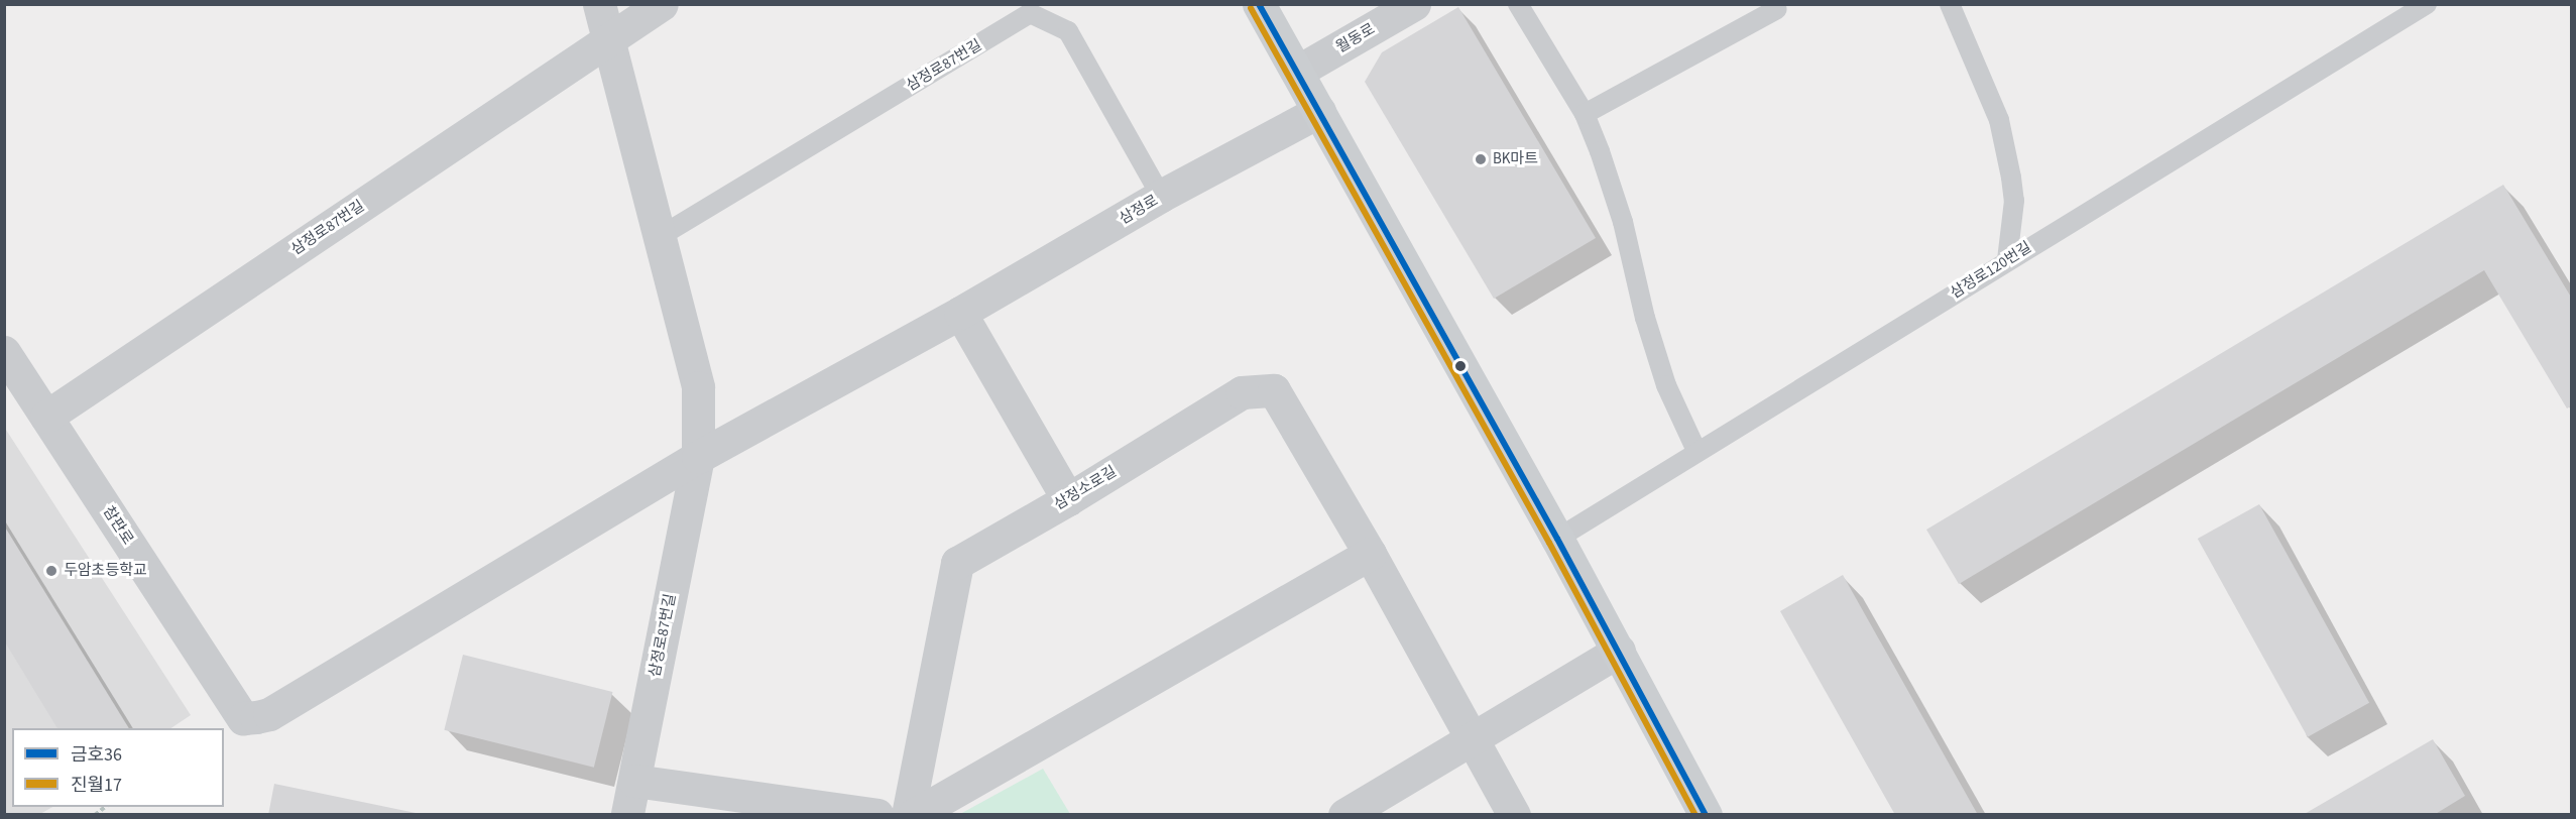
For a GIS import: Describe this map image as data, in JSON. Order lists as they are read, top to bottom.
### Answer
{
  "streets": {
    "street": [
      "월동로",
      "삼정로87번길",
      "삼정로",
      "삼정소로길",
      "참판로"
    ],
    "lane": ["삼정로120번길"]
  },
  "crossings": [
    ["삼정로87번길", "삼정로"],
    ["삼정로87번길", "참판로"]
  ],
  "places": ["BK마트", "두암초등학교"],
  "lines": ["transit line 금호36", "transit line 진월17"],
  "legend": ["금호36", "진월17"]
}
